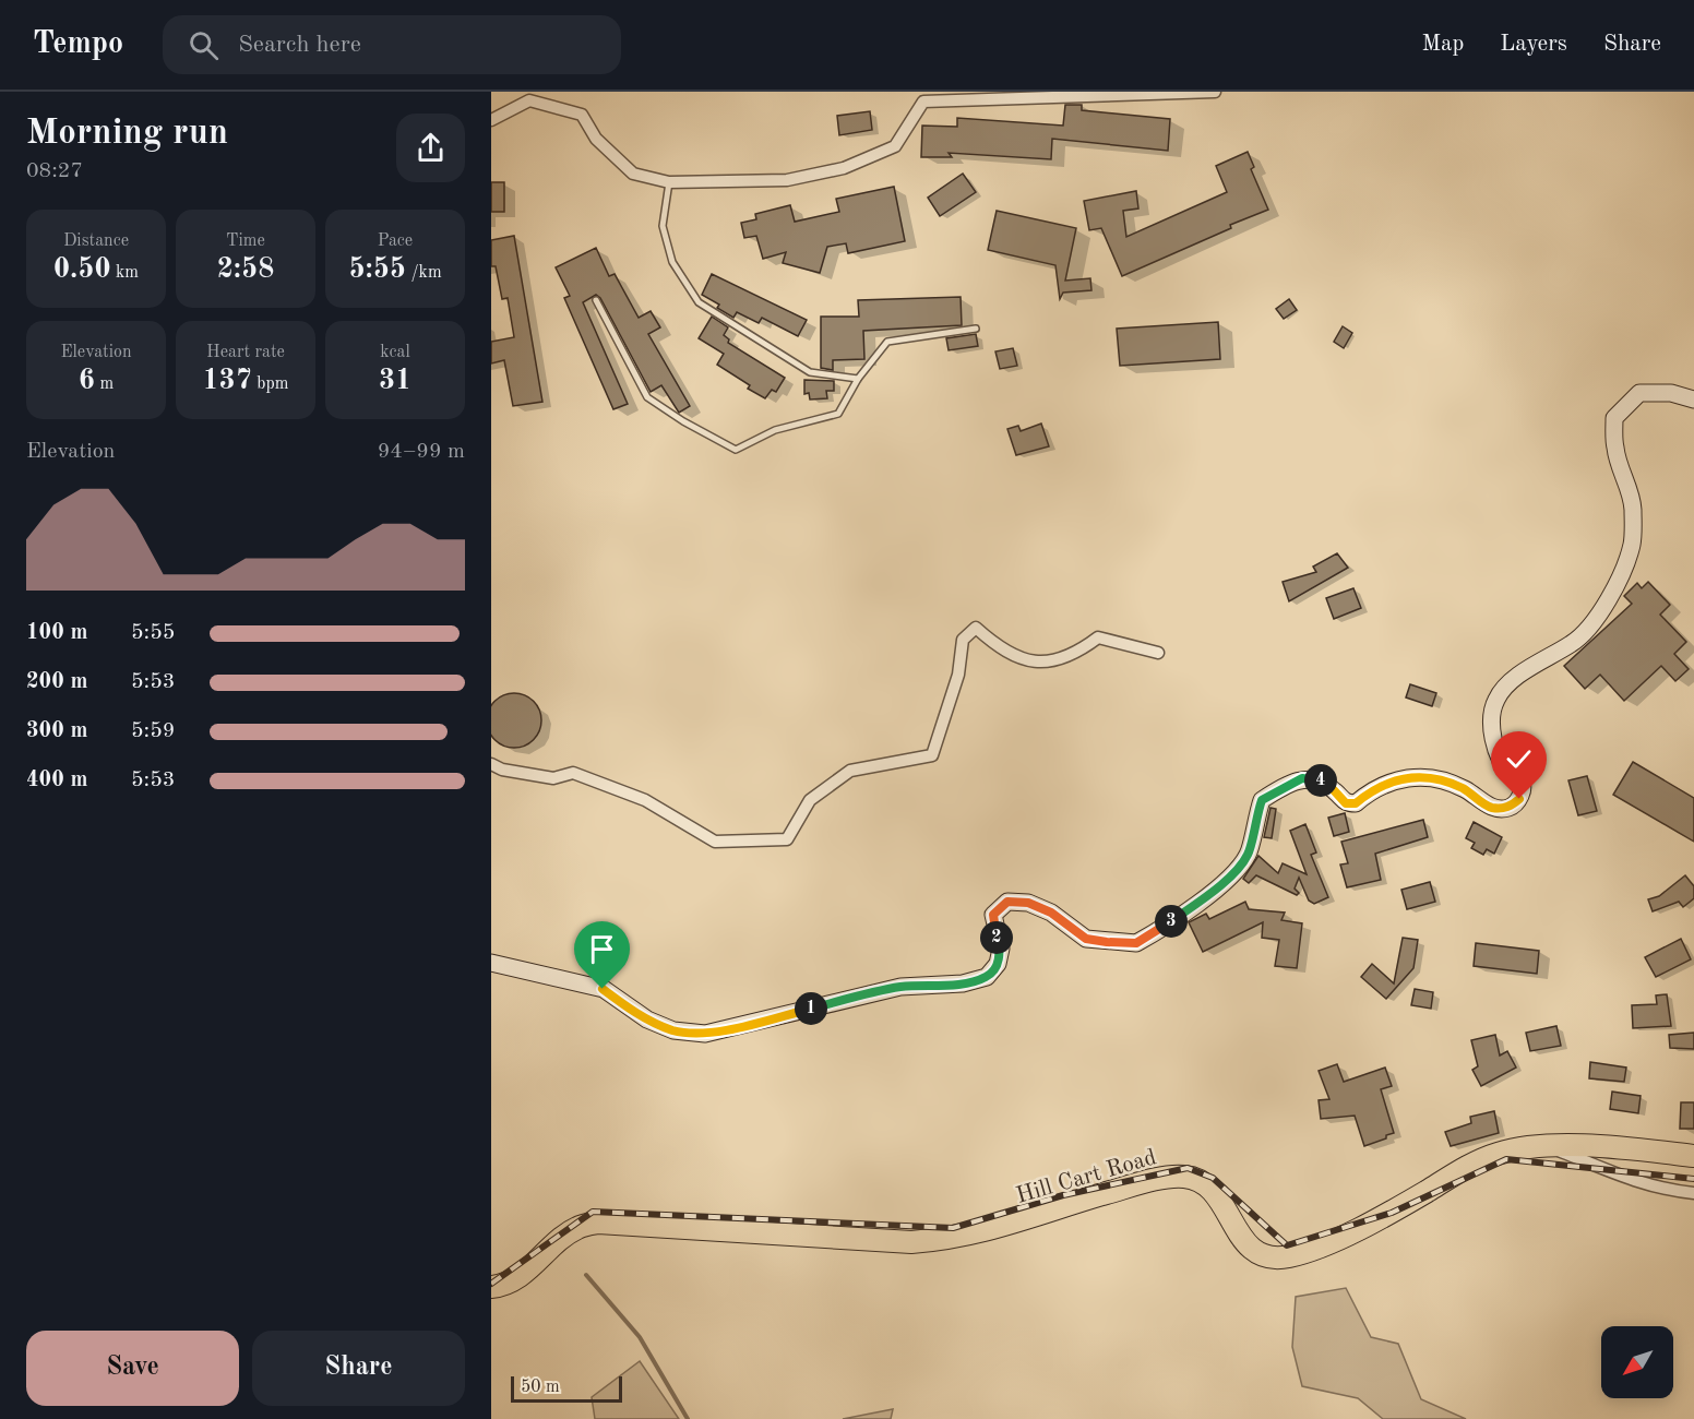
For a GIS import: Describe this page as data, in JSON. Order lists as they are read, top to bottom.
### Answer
{
  "streets": {
    "highway": ["Hill Cart Road"]
  },
  "scale_bar": "50 m",
  "north": "bottom left",
  "page": {
    "header": "Tempo",
    "search": "Search here",
    "nav": ["Map", "Layers", "Share"],
    "heading": ["Morning run", "08:27"],
    "stats": [
      ["Distance", "0.50 km"],
      ["Time", "2:58"],
      ["Pace", "5:55 /km"],
      ["Elevation", "6 m"],
      ["Heart rate", "137 bpm"],
      ["kcal", "31"]
    ],
    "chart": ["Elevation", "94–99 m"],
    "list": [
      {
        "name": "100 m",
        "note": "5:55"
      },
      {
        "name": "200 m",
        "note": "5:53"
      },
      {
        "name": "300 m",
        "note": "5:59"
      },
      {
        "name": "400 m",
        "note": "5:53"
      }
    ],
    "pins": [
      "4",
      "3",
      "2",
      "1"
    ],
    "buttons": ["Save", "Share"],
    "scale": "50 m"
  }
}
